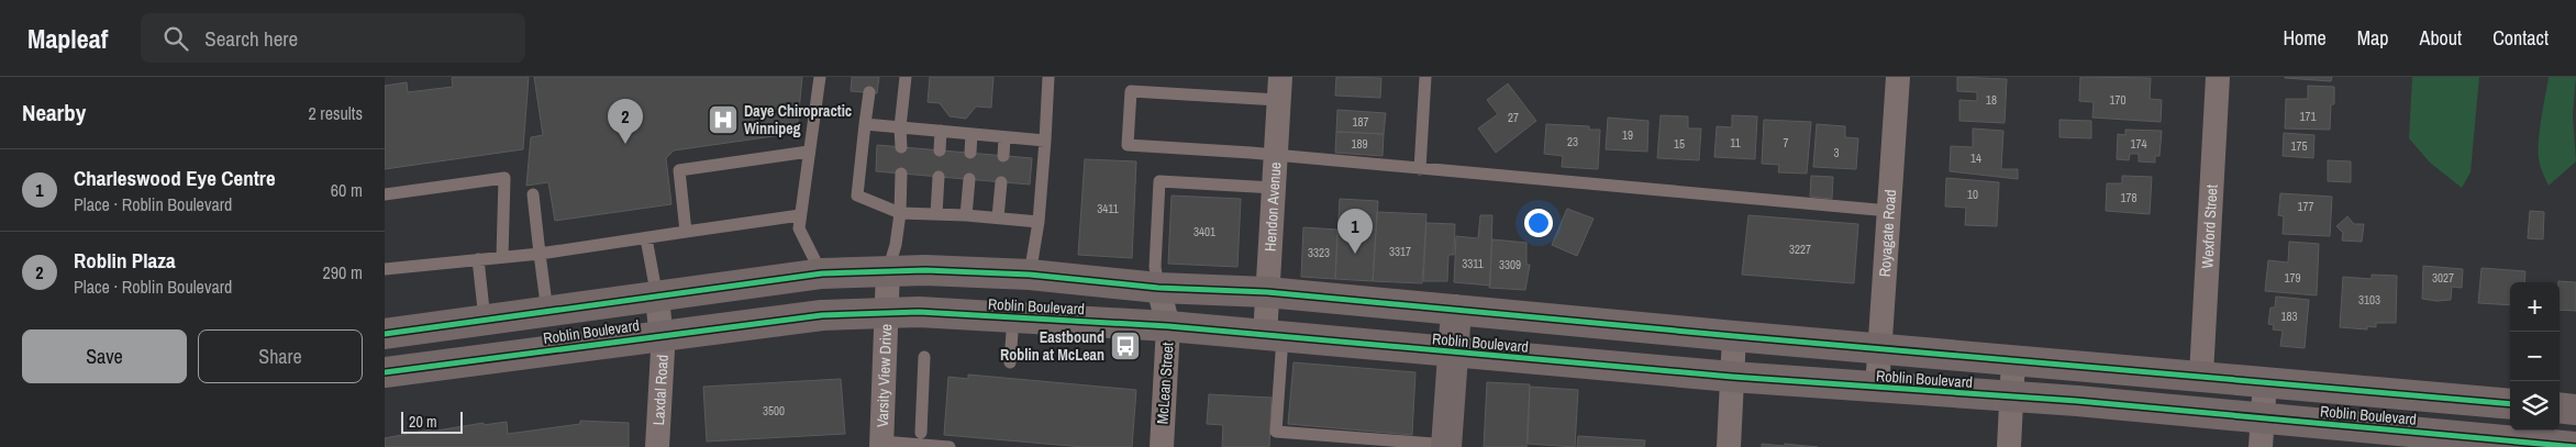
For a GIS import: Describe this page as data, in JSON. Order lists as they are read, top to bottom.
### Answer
{
  "streets": {
    "main road": ["Roblin Boulevard"],
    "street": [
      "Hendon Avenue",
      "Wexford Street",
      "Royagate Road",
      "Varsity View Drive",
      "McLean Street",
      "Laxdal Road"
    ]
  },
  "crossings": [
    ["Hendon Avenue", "Roblin Boulevard"],
    ["Wexford Street", "Roblin Boulevard"],
    ["Royagate Road", "Roblin Boulevard"],
    ["Roblin Boulevard", "Varsity View Drive"],
    ["Roblin Boulevard", "McLean Street"],
    ["Roblin Boulevard", "Laxdal Road"]
  ],
  "places": {
    "hospital": ["Daye Chiropractic Winnipeg"],
    "bus stop": ["Eastbound Roblin at McLean"]
  },
  "house_numbers": [
    "18",
    "170",
    "171",
    "27",
    "187",
    "19",
    "23",
    "11",
    "7",
    "189",
    "15",
    "174",
    "175",
    "3",
    "14",
    "10",
    "178",
    "177",
    "3411",
    "3401",
    "3227",
    "3317",
    "3323",
    "3311",
    "3309",
    "179",
    "3027",
    "3103",
    "183",
    "3500"
  ],
  "scale_bar": "20 m",
  "page": {
    "header": "Mapleaf",
    "search": "Search here",
    "nav": [
      "Home",
      "Map",
      "About",
      "Contact"
    ],
    "heading": ["Nearby", "2 results"],
    "pins": ["2", "1"],
    "list": [
      {
        "mark": "1",
        "name": "Charleswood Eye Centre",
        "note": "Place · Roblin Boulevard",
        "value": "60 m"
      },
      {
        "mark": "2",
        "name": "Roblin Plaza",
        "note": "Place · Roblin Boulevard",
        "value": "290 m"
      }
    ],
    "map_buttons": ["+", "−"],
    "buttons": ["Save", "Share"],
    "scale": "20 m"
  }
}
